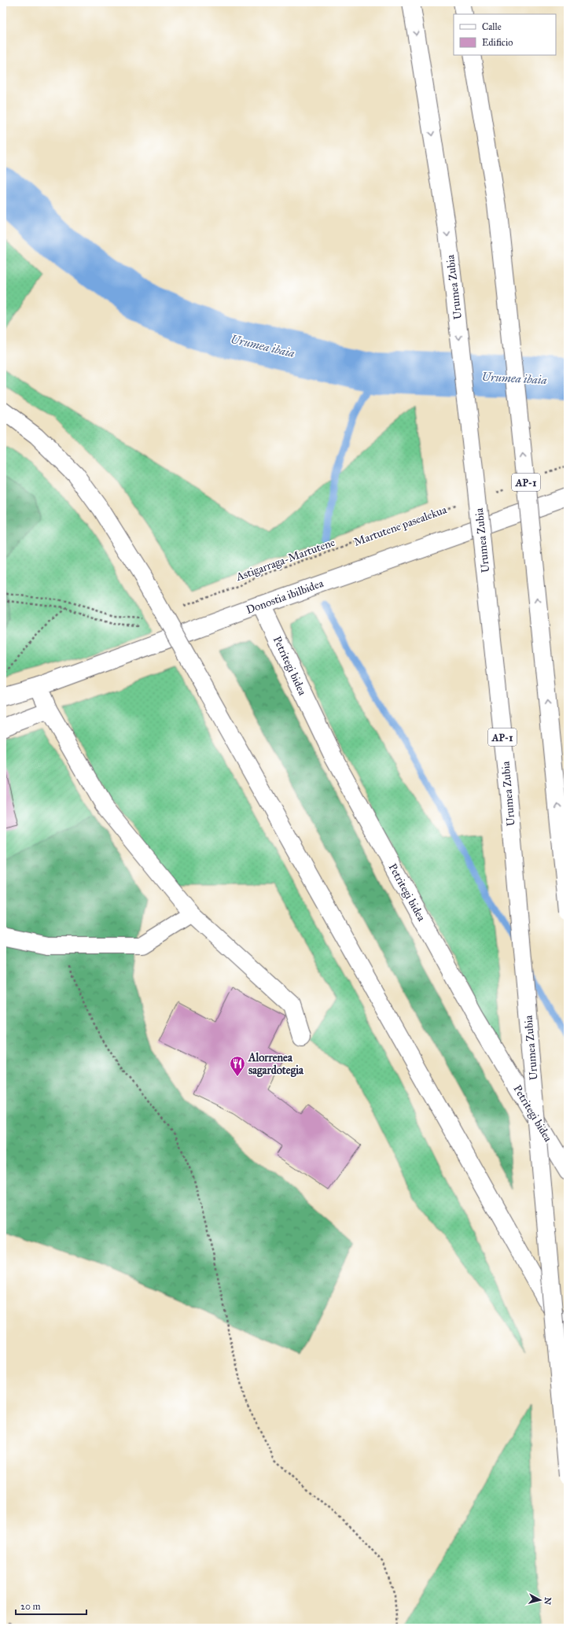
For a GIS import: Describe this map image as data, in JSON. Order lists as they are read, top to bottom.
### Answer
{
  "streets": {
    "main road": [
      "Urumea Zubia",
      "AP-1",
      "Donostia ibilbidea",
      "Petritegi bidea"
    ],
    "path": ["Astigarraga-Martutene"]
  },
  "crossings": [
    ["Donostia ibilbidea", "Petritegi bidea"]
  ],
  "water": ["Urumea ibaia"],
  "places": {
    "restaurant": ["Alorrenea sagardotegia"]
  },
  "legend": ["Calle", "Edificio"],
  "scale_bar": "20 m",
  "north": "right"
}
